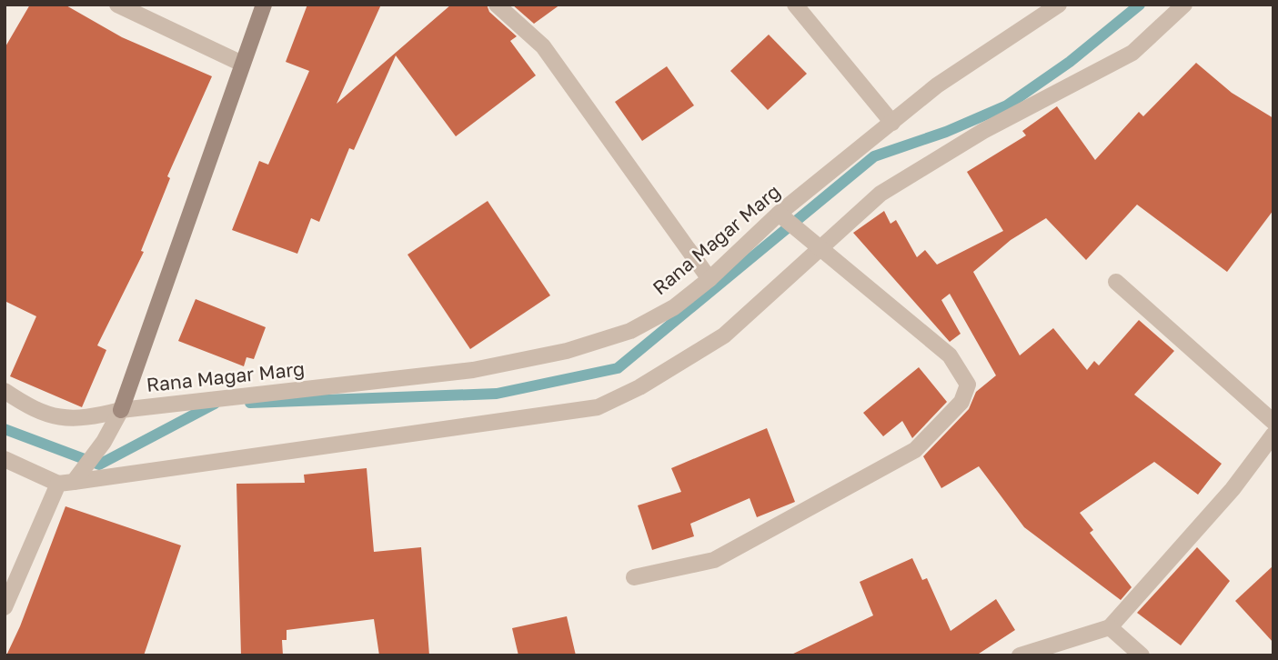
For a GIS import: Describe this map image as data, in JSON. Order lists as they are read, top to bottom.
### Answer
{
  "streets": {
    "street": ["Rana Magar Marg"]
  }
}
